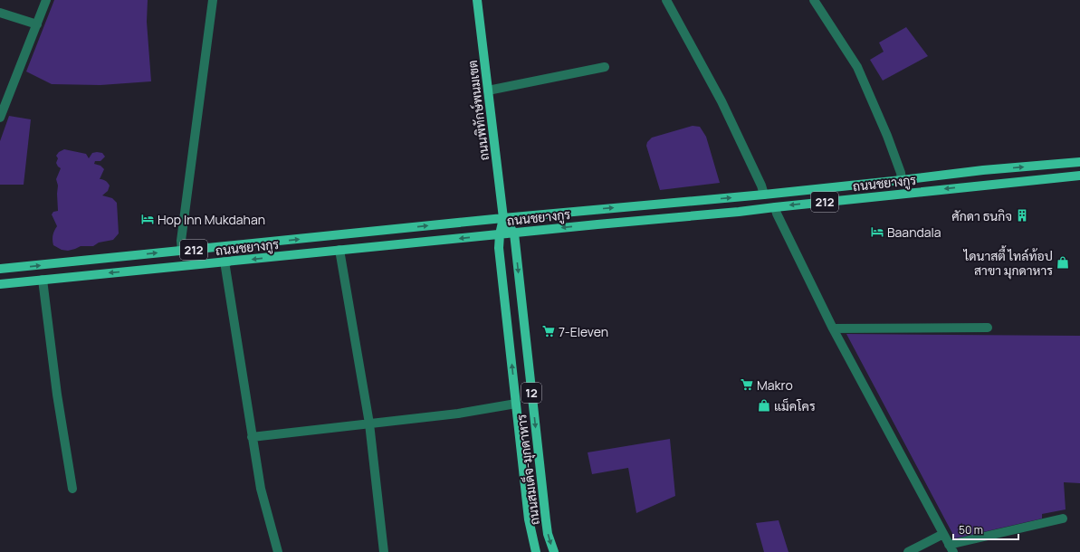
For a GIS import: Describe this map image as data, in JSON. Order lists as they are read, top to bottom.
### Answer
{
  "streets": {
    "main road": [
      "ถนนพิทักษ์พนมเขต",
      "ถนนชยางกูร",
      "212",
      "12",
      "ถนนสมเด็จ-มุกดาหาร"
    ]
  },
  "crossings": [
    ["ถนนพิทักษ์พนมเขต", "ถนนชยางกูร"],
    ["ถนนพิทักษ์พนมเขต", "ถนนสมเด็จ-มุกดาหาร"],
    ["ถนนชยางกูร", "ถนนสมเด็จ-มุกดาหาร"]
  ],
  "places": {
    "building": ["ศักดา ธนกิจ"],
    "hotel": ["Hop Inn Mukdahan", "Baandala"],
    "shop": ["ไดนาสตี้ ไทล์ท้อป สาขา มุกดาหาร", "แม็คโคร"],
    "supermarket": ["7-Eleven", "Makro"]
  },
  "scale_bar": "50 m"
}
